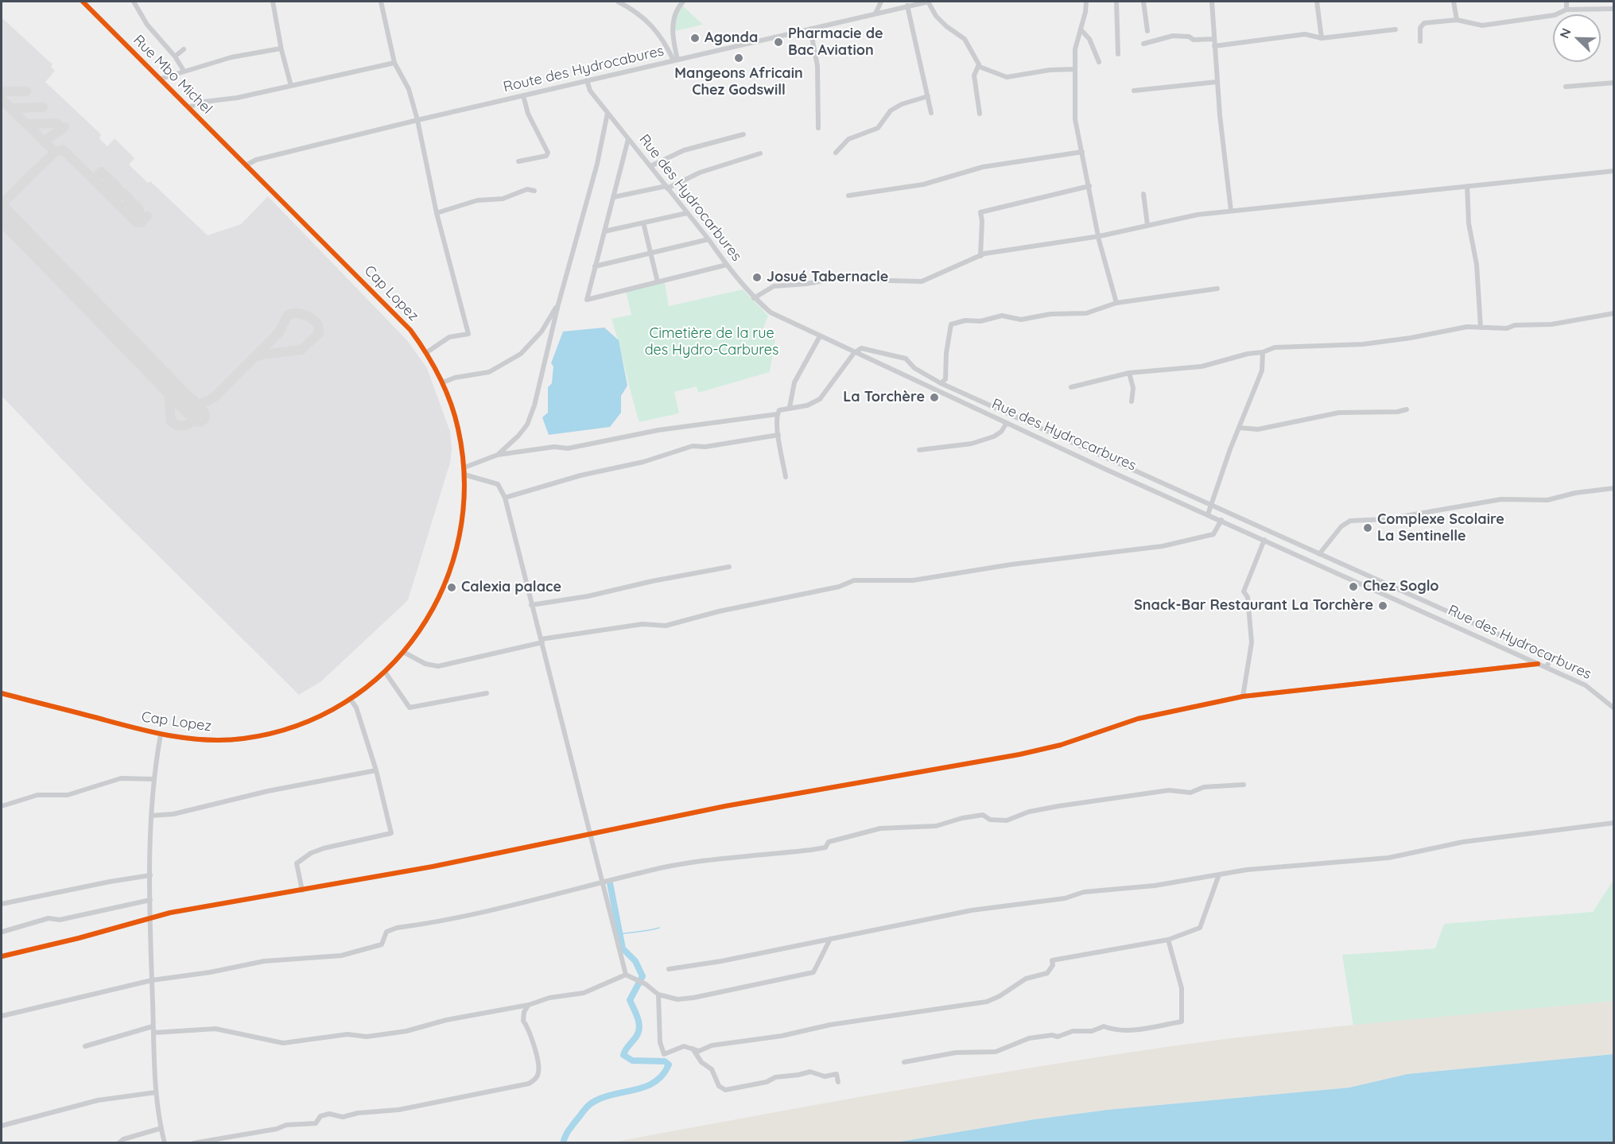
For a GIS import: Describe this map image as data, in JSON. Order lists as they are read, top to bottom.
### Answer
{
  "streets": {
    "street": [
      "Route des Hydrocabures",
      "Rue Mbo Michel",
      "Rue des Hydrocarbures",
      "Cap Lopez"
    ]
  },
  "crossings": [
    ["Route des Hydrocabures", "Rue Mbo Michel"],
    ["Route des Hydrocabures", "Rue des Hydrocarbures"],
    ["Route des Hydrocabures", "Cap Lopez"],
    ["Rue Mbo Michel", "Cap Lopez"]
  ],
  "parks": ["Cimetière de la rue des Hydro-Carbures"],
  "places": [
    "Agonda",
    "Pharmacie de Bac Aviation",
    "Mangeons Africain Chez Godswill",
    "Josué Tabernacle",
    "La Torchère",
    "Complexe Scolaire La Sentinelle",
    "Chez Soglo",
    "Calexia palace",
    "Snack-Bar Restaurant La Torchère"
  ],
  "north": "top left"
}
